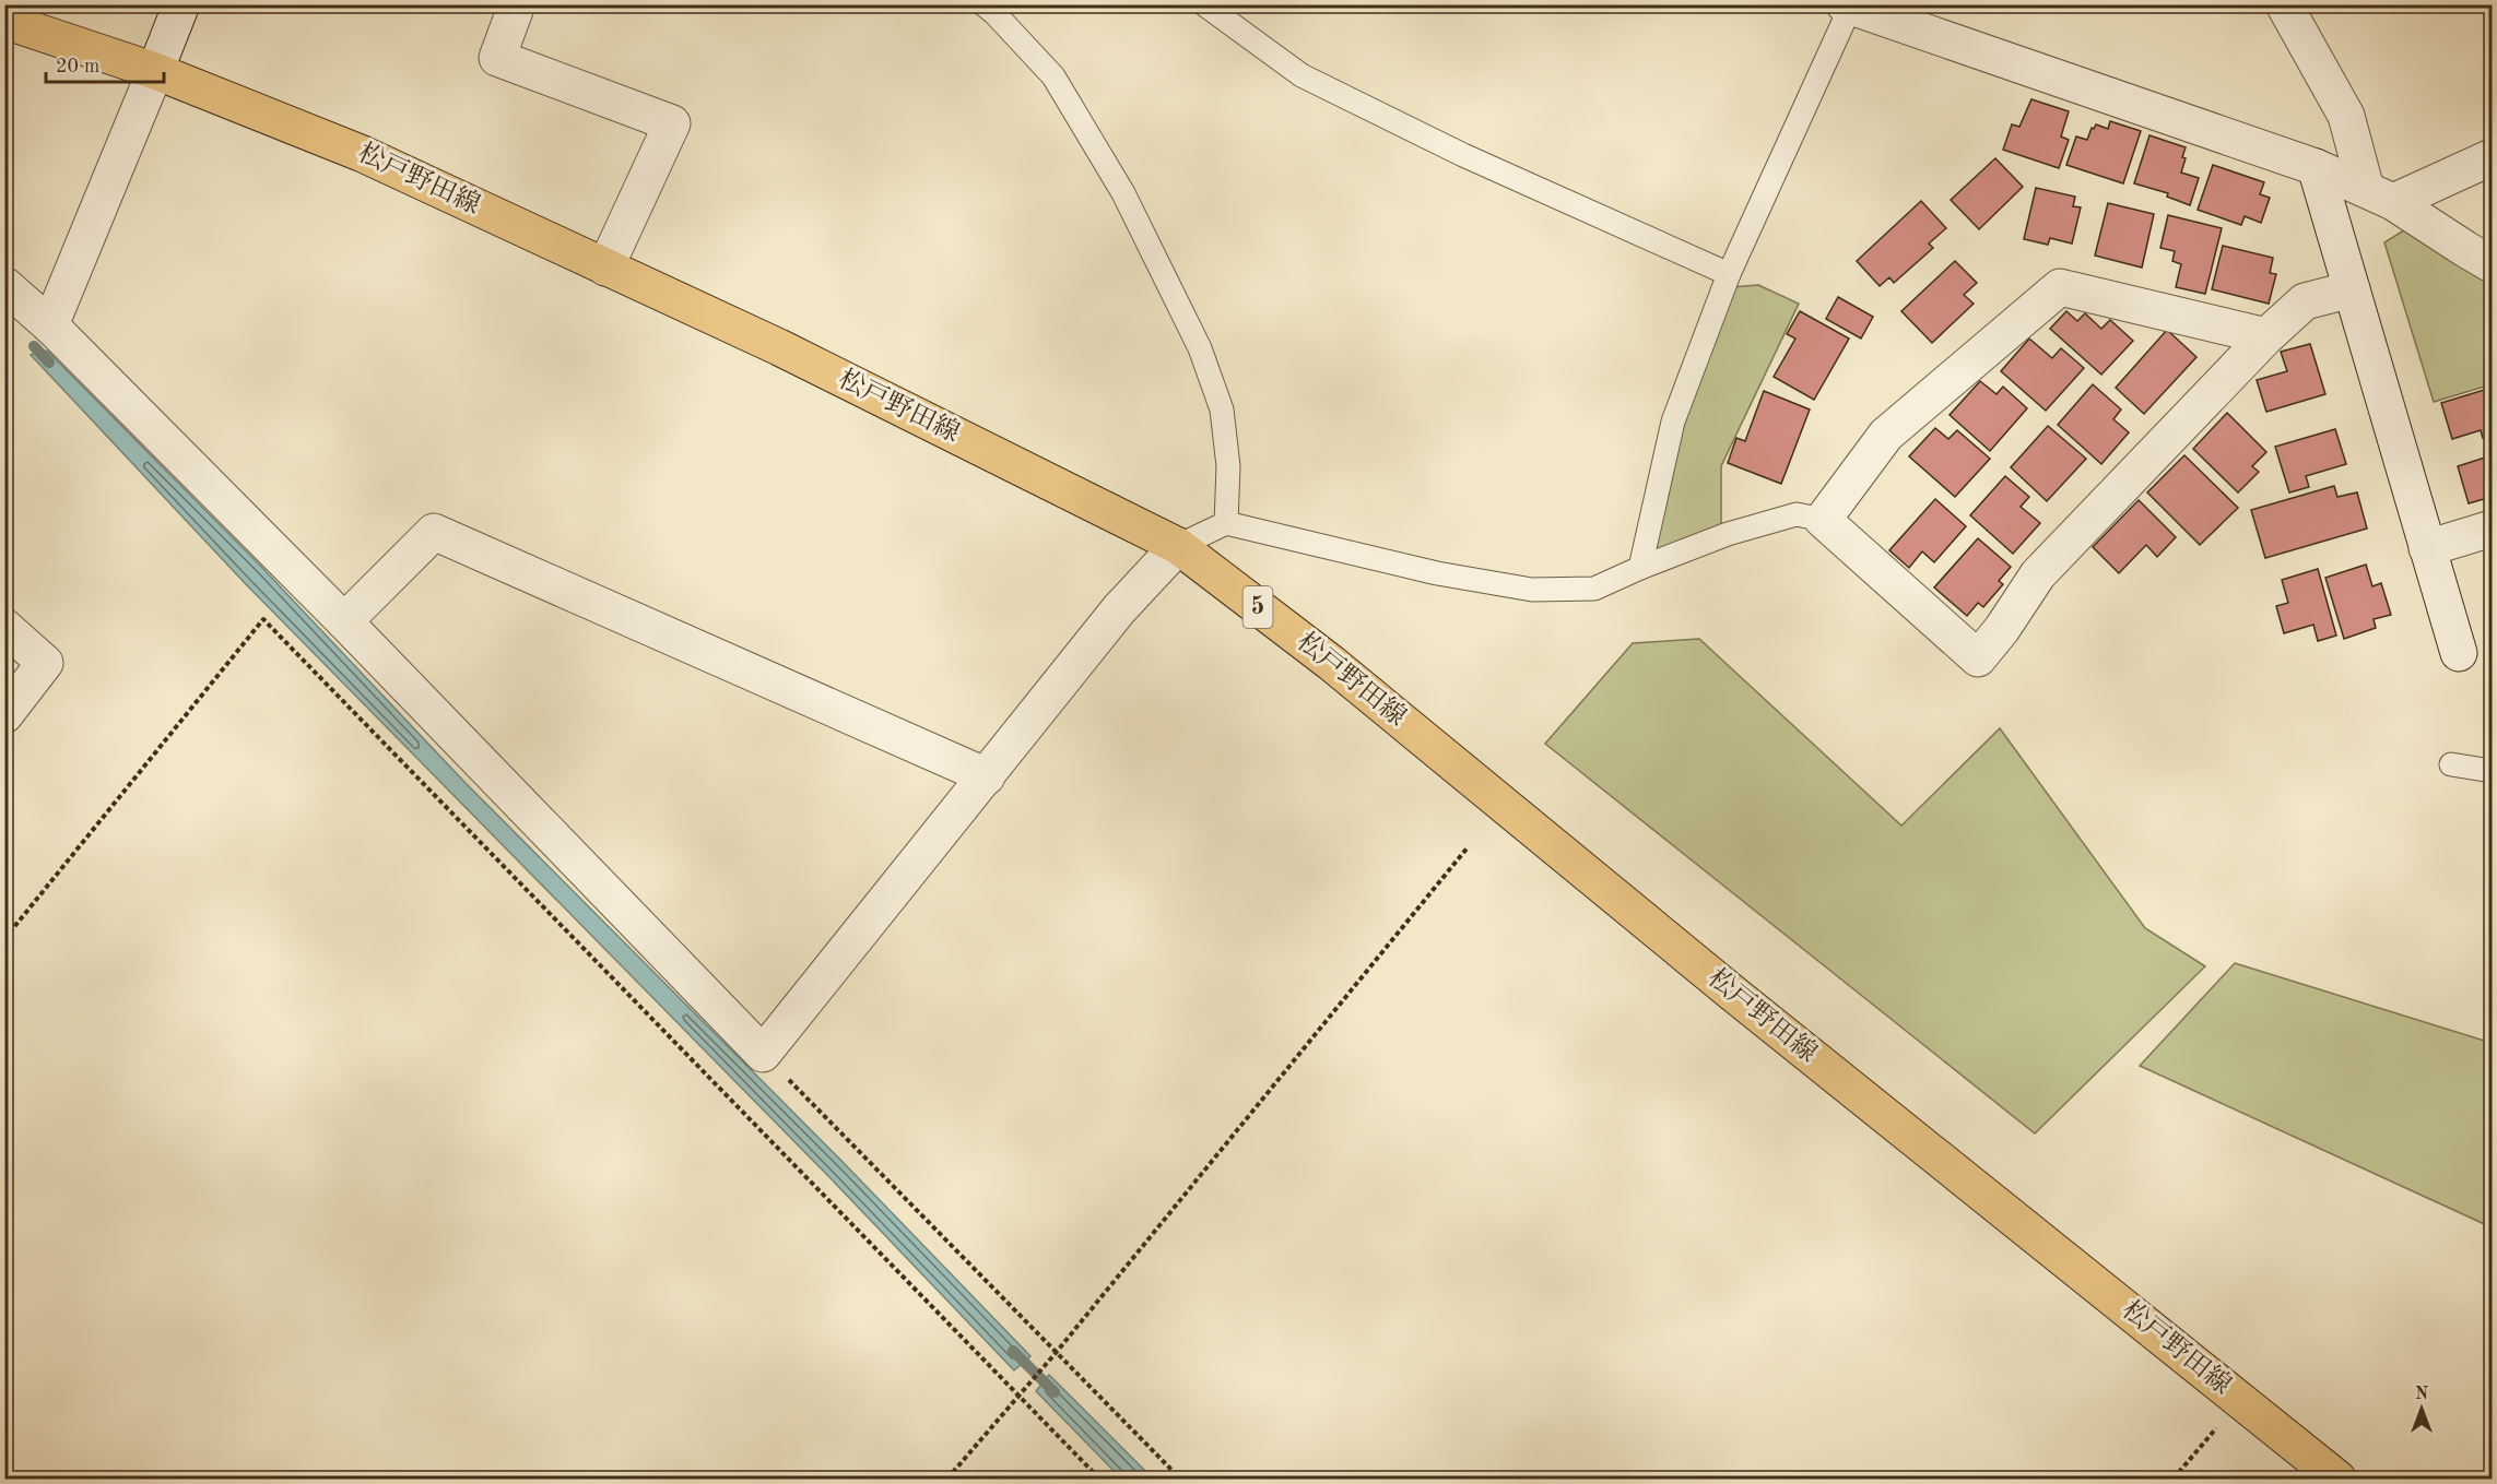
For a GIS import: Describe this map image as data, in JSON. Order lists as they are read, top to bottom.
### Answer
{
  "streets": {
    "main road": ["松戸野田線", "5"]
  },
  "scale_bar": "20 m",
  "north": "top"
}
